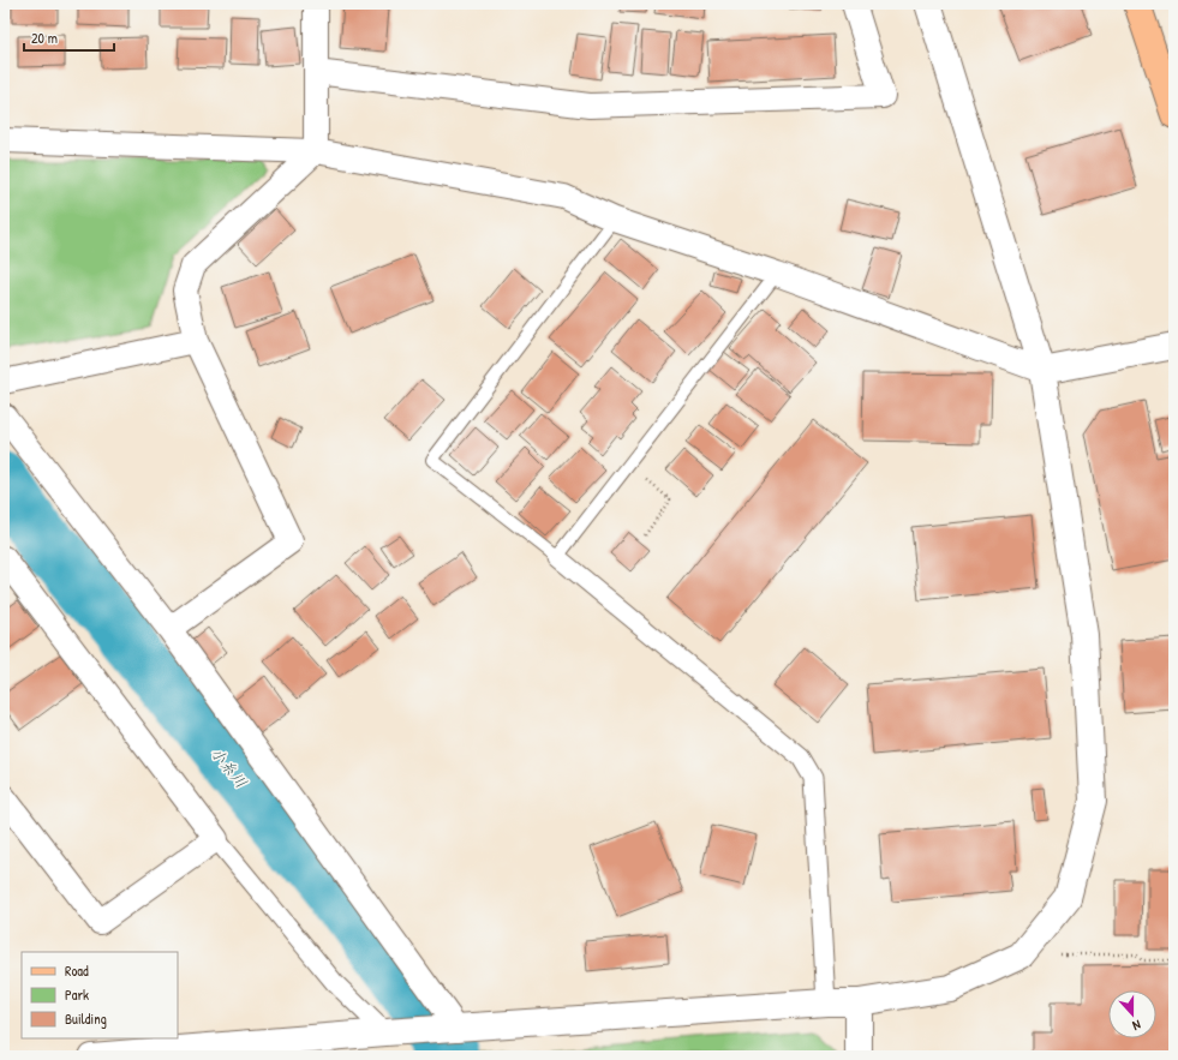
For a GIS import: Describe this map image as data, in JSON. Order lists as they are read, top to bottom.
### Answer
{
  "water": ["小糸川"],
  "legend": ["Road", "Park", "Building"],
  "scale_bar": "20 m",
  "north": "bottom"
}
